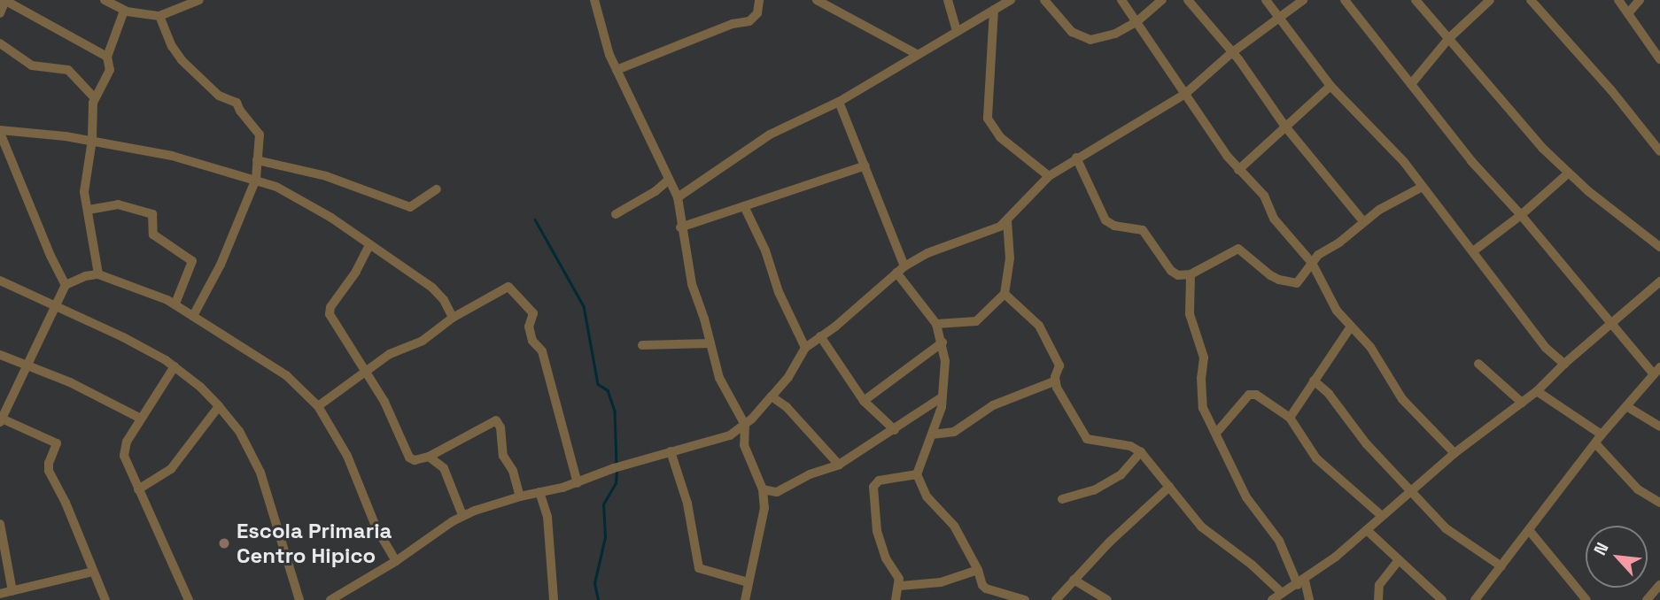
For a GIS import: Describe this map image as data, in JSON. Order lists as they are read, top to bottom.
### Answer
{
  "places": ["Escola Primaria Centro Hipico"],
  "north": "top left"
}
